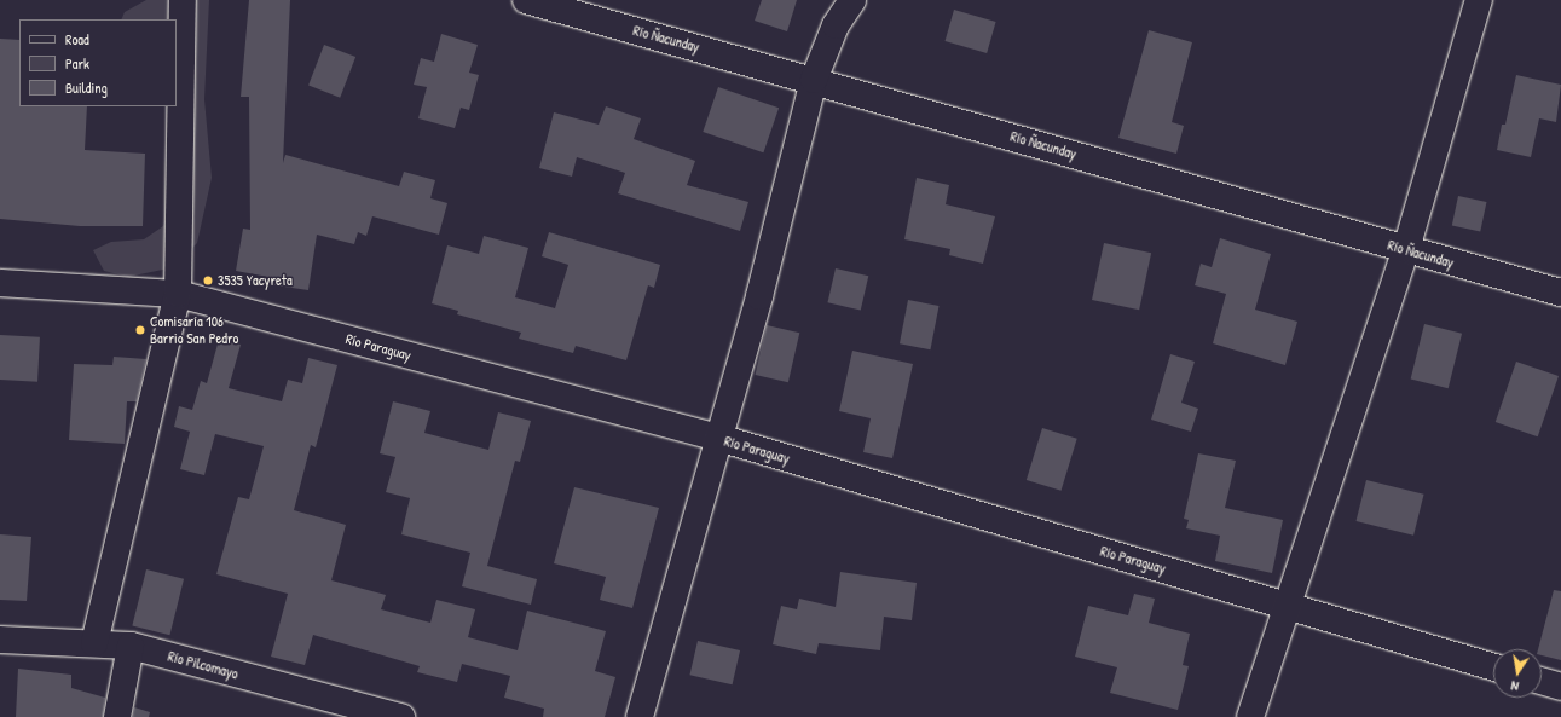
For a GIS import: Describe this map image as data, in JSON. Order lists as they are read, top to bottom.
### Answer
{
  "streets": {
    "street": ["Río Ñacunday", "Río Paraguay", "Río Pilcomayo"]
  },
  "places": ["3535 Yacyreta", "Comisaría 106 Barrio San Pedro"],
  "legend": ["Road", "Park", "Building"],
  "north": "bottom"
}
